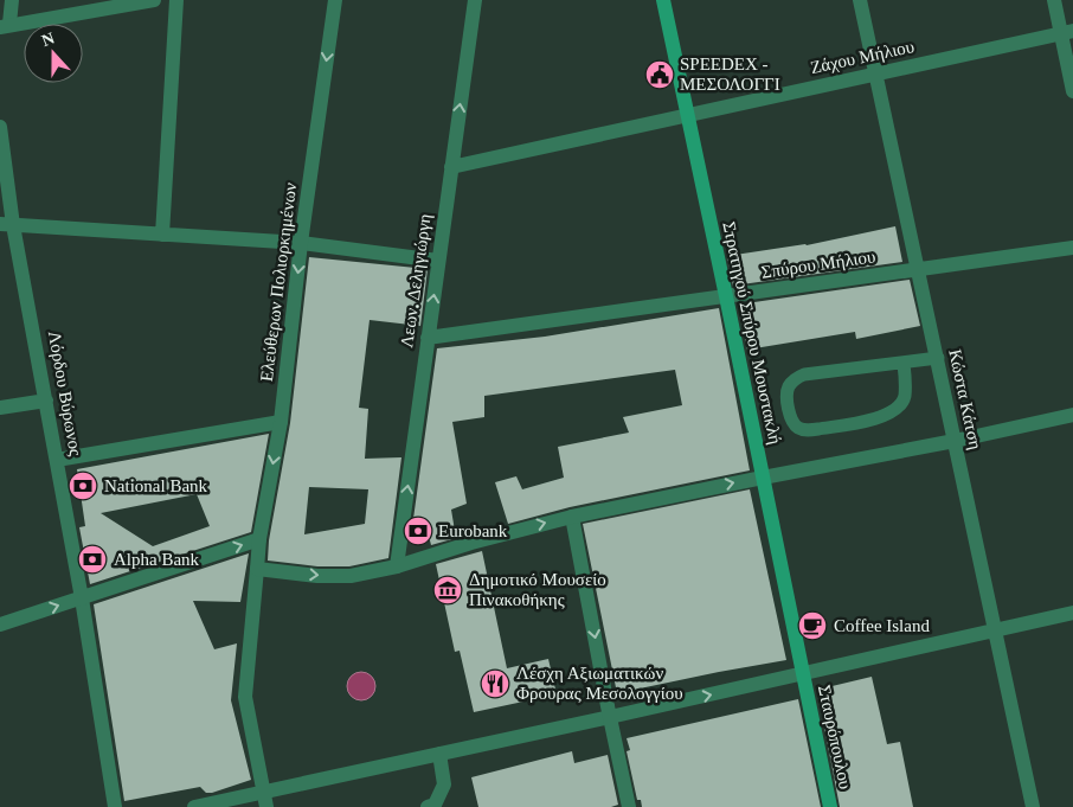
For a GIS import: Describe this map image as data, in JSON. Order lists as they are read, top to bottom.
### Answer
{
  "streets": {
    "main road": ["Στρατηγού Σπύρου Μουστακλή", "Σταυρόπουλου"],
    "street": [
      "Ζάχου Μήλιου",
      "Σπύρου Μήλιου",
      "Λεων. Δεληγιώργη",
      "Ελεύθερων Πολιορκημένων",
      "Λόρδου Βύρωνος",
      "Κώστα Κάτση"
    ]
  },
  "crossings": [
    ["Ζάχου Μήλιου", "Λεων. Δεληγιώργη"],
    ["Ζάχου Μήλιου", "Στρατηγού Σπύρου Μουστακλή"],
    ["Ζάχου Μήλιου", "Κώστα Κάτση"],
    ["Σπύρου Μήλιου", "Λεων. Δεληγιώργη"],
    ["Σπύρου Μήλιου", "Στρατηγού Σπύρου Μουστακλή"],
    ["Σπύρου Μήλιου", "Κώστα Κάτση"],
    ["Στρατηγού Σπύρου Μουστακλή", "Σταυρόπουλου"]
  ],
  "one_way": ["Λεων. Δεληγιώργη", "Ελεύθερων Πολιορκημένων"],
  "places": {
    "public building": ["SPEEDEX - ΜΕΣΟΛΟΓΓΙ"],
    "bank": ["National Bank", "Eurobank", "Alpha Bank"],
    "museum": ["Δημοτικό Μουσείο Πινακοθήκης"],
    "cafe": ["Coffee Island"],
    "restaurant": ["Λέσχη Αξιωματικών Φρουρας Μεσολογγίου"]
  },
  "north": "top"
}
